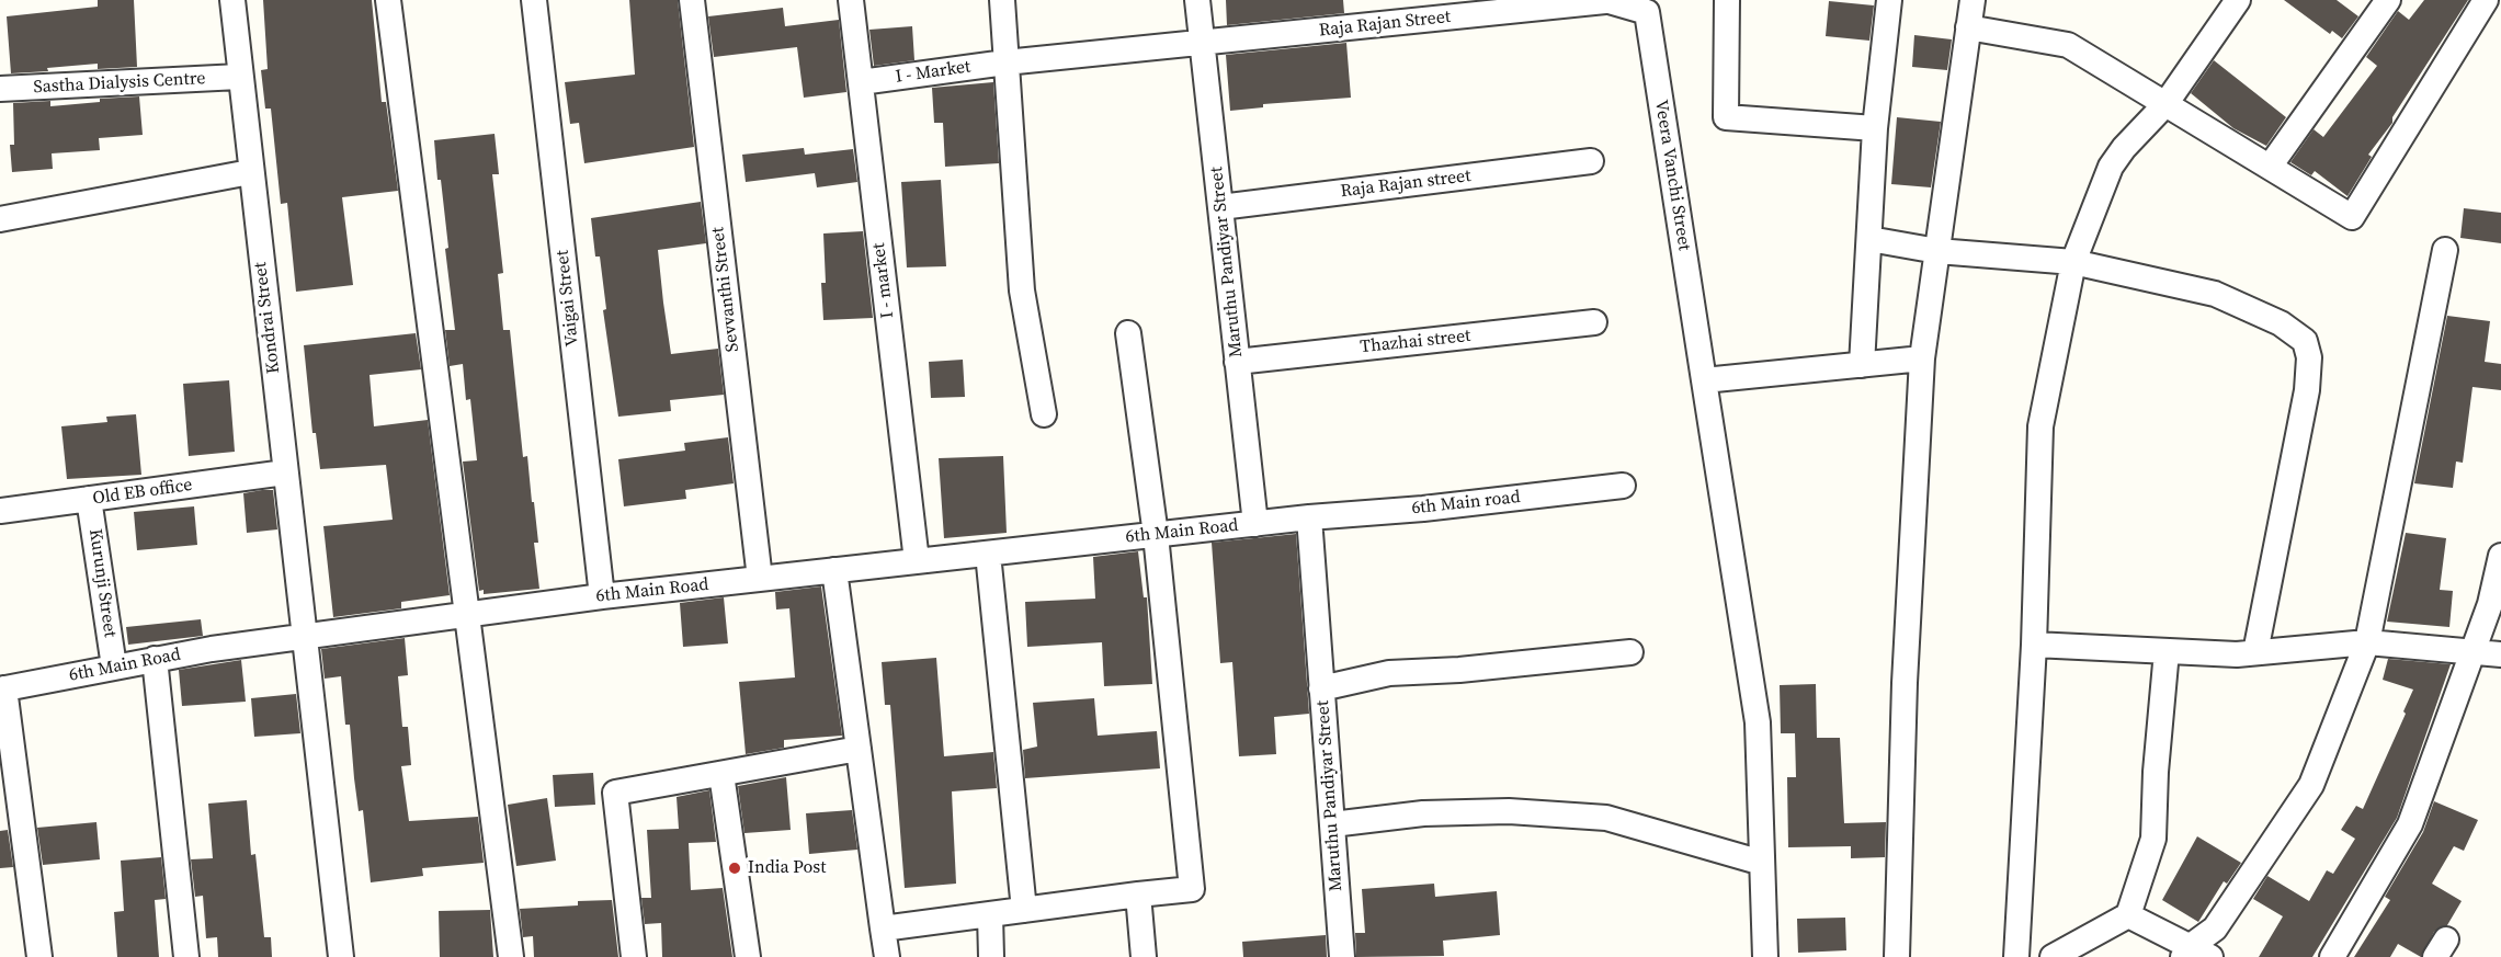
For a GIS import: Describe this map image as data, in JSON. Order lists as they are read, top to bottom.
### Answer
{
  "streets": {
    "street": [
      "Raja Rajan Street",
      "I - Market",
      "Sastha Dialysis Centre",
      "Veera Vanchi Street",
      "Raja Rajan street",
      "Maruthu Pandiyar Street",
      "I - market",
      "Sevvanthi Street",
      "Vaigai Street",
      "Kondrai Street",
      "Thazhai street",
      "Old EB office",
      "6th Main road",
      "6th Main Road",
      "Kurunji Street"
    ]
  },
  "crossings": [
    ["Raja Rajan Street", "I - Market"],
    ["Raja Rajan Street", "Veera Vanchi Street"],
    ["Raja Rajan Street", "Maruthu Pandiyar Street"],
    ["I - Market", "I - market"],
    ["Sastha Dialysis Centre", "Kondrai Street"],
    ["Raja Rajan street", "Maruthu Pandiyar Street"],
    ["Maruthu Pandiyar Street", "Thazhai street"],
    ["Maruthu Pandiyar Street", "6th Main road"],
    ["Maruthu Pandiyar Street", "6th Main Road"],
    ["I - market", "6th Main Road"],
    ["Sevvanthi Street", "6th Main Road"],
    ["Vaigai Street", "6th Main Road"],
    ["Kondrai Street", "Old EB office"],
    ["Kondrai Street", "6th Main Road"],
    ["Old EB office", "Kurunji Street"],
    ["6th Main road", "6th Main Road"],
    ["6th Main Road", "Kurunji Street"]
  ],
  "places": ["India Post"]
}
